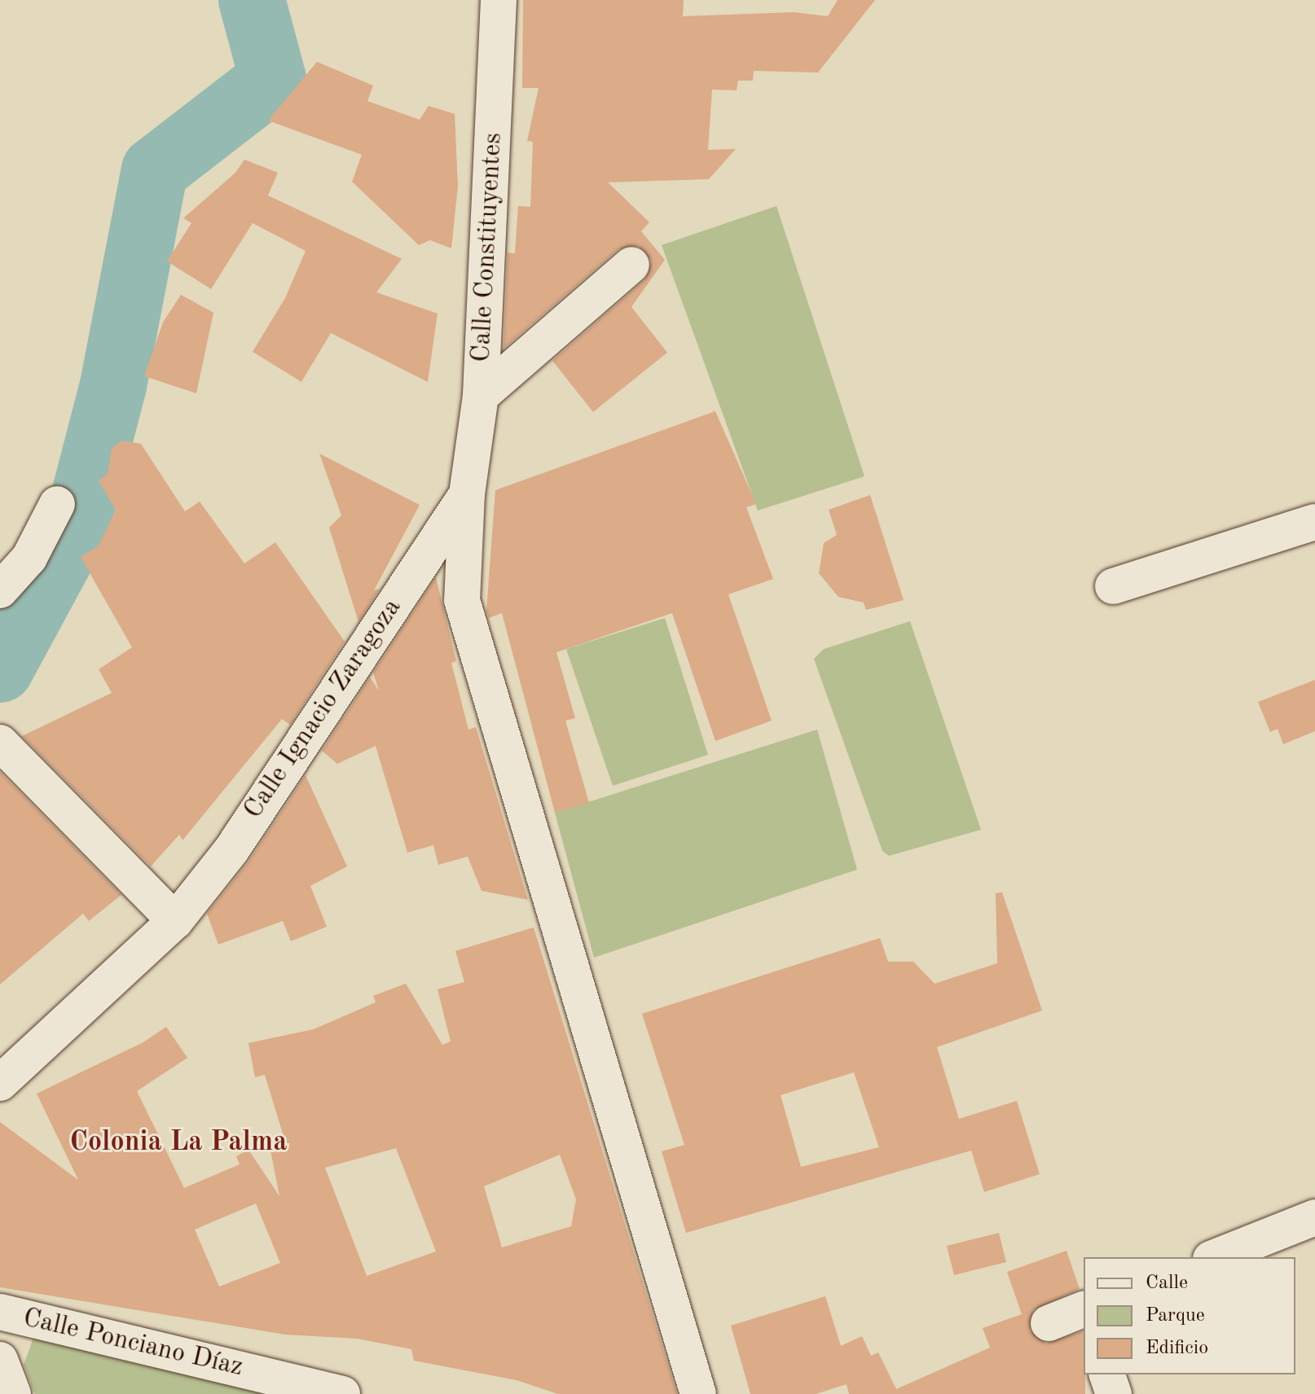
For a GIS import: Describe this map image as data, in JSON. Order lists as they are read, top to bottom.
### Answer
{
  "streets": {
    "street": ["Calle Constituyentes", "Calle Ignacio Zaragoza", "Calle Ponciano Díaz"]
  },
  "crossings": [
    ["Calle Constituyentes", "Calle Ignacio Zaragoza"]
  ],
  "districts": ["Colonia La Palma"],
  "legend": ["Calle", "Parque", "Edificio"]
}
